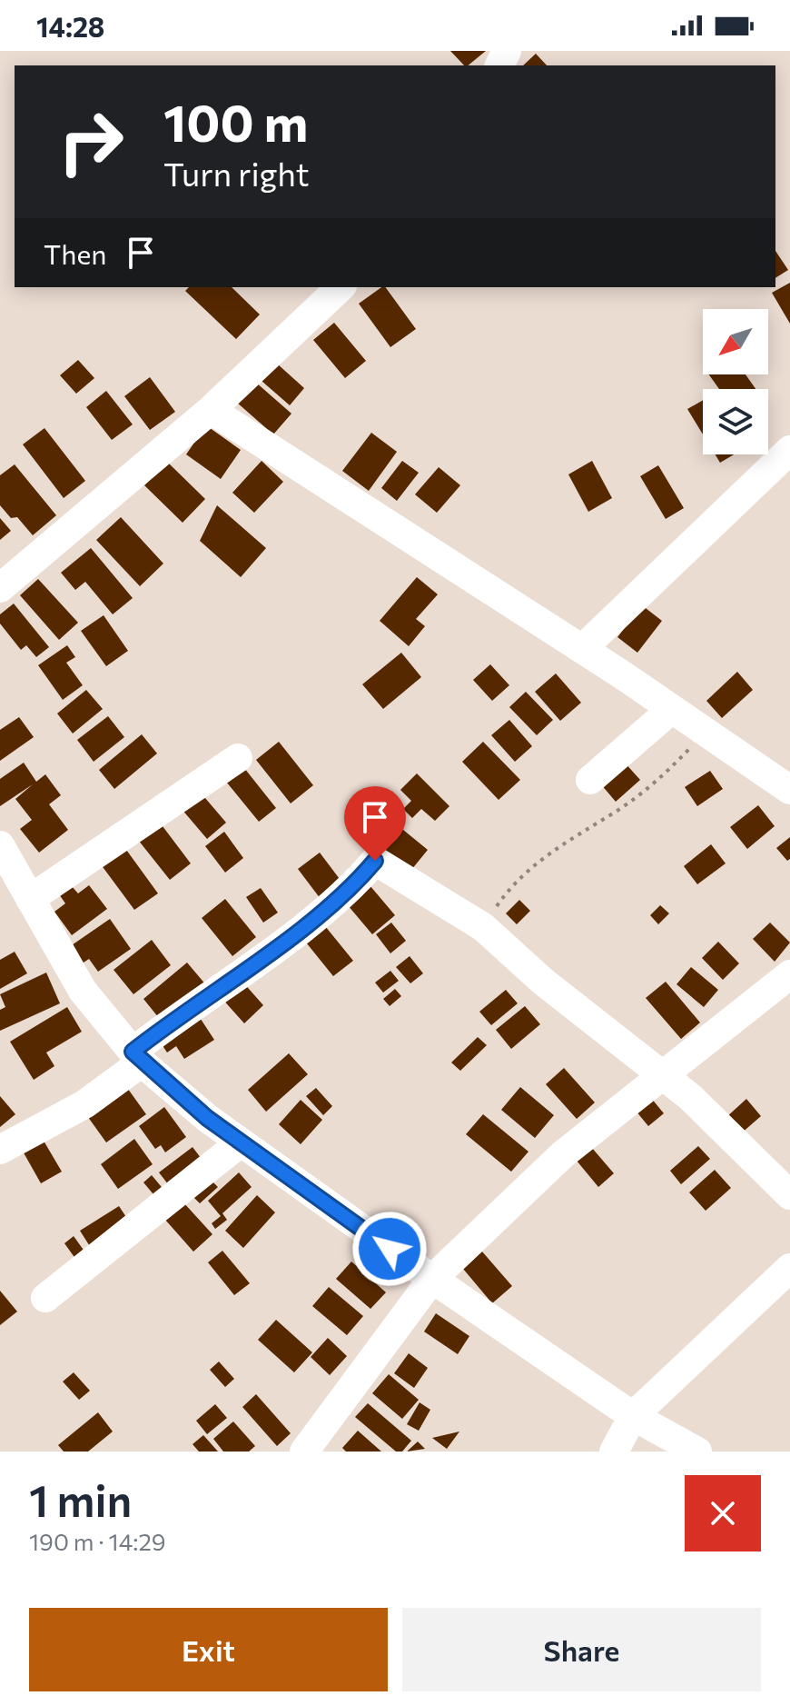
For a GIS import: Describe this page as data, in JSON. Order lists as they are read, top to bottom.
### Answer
{
  "north": "bottom left",
  "page": {
    "status": "14:28",
    "turn": ["100 m", "Turn right"],
    "then": "Then",
    "heading": ["1 min", "190 m · 14:29"],
    "buttons": ["Exit", "Share"]
  }
}
